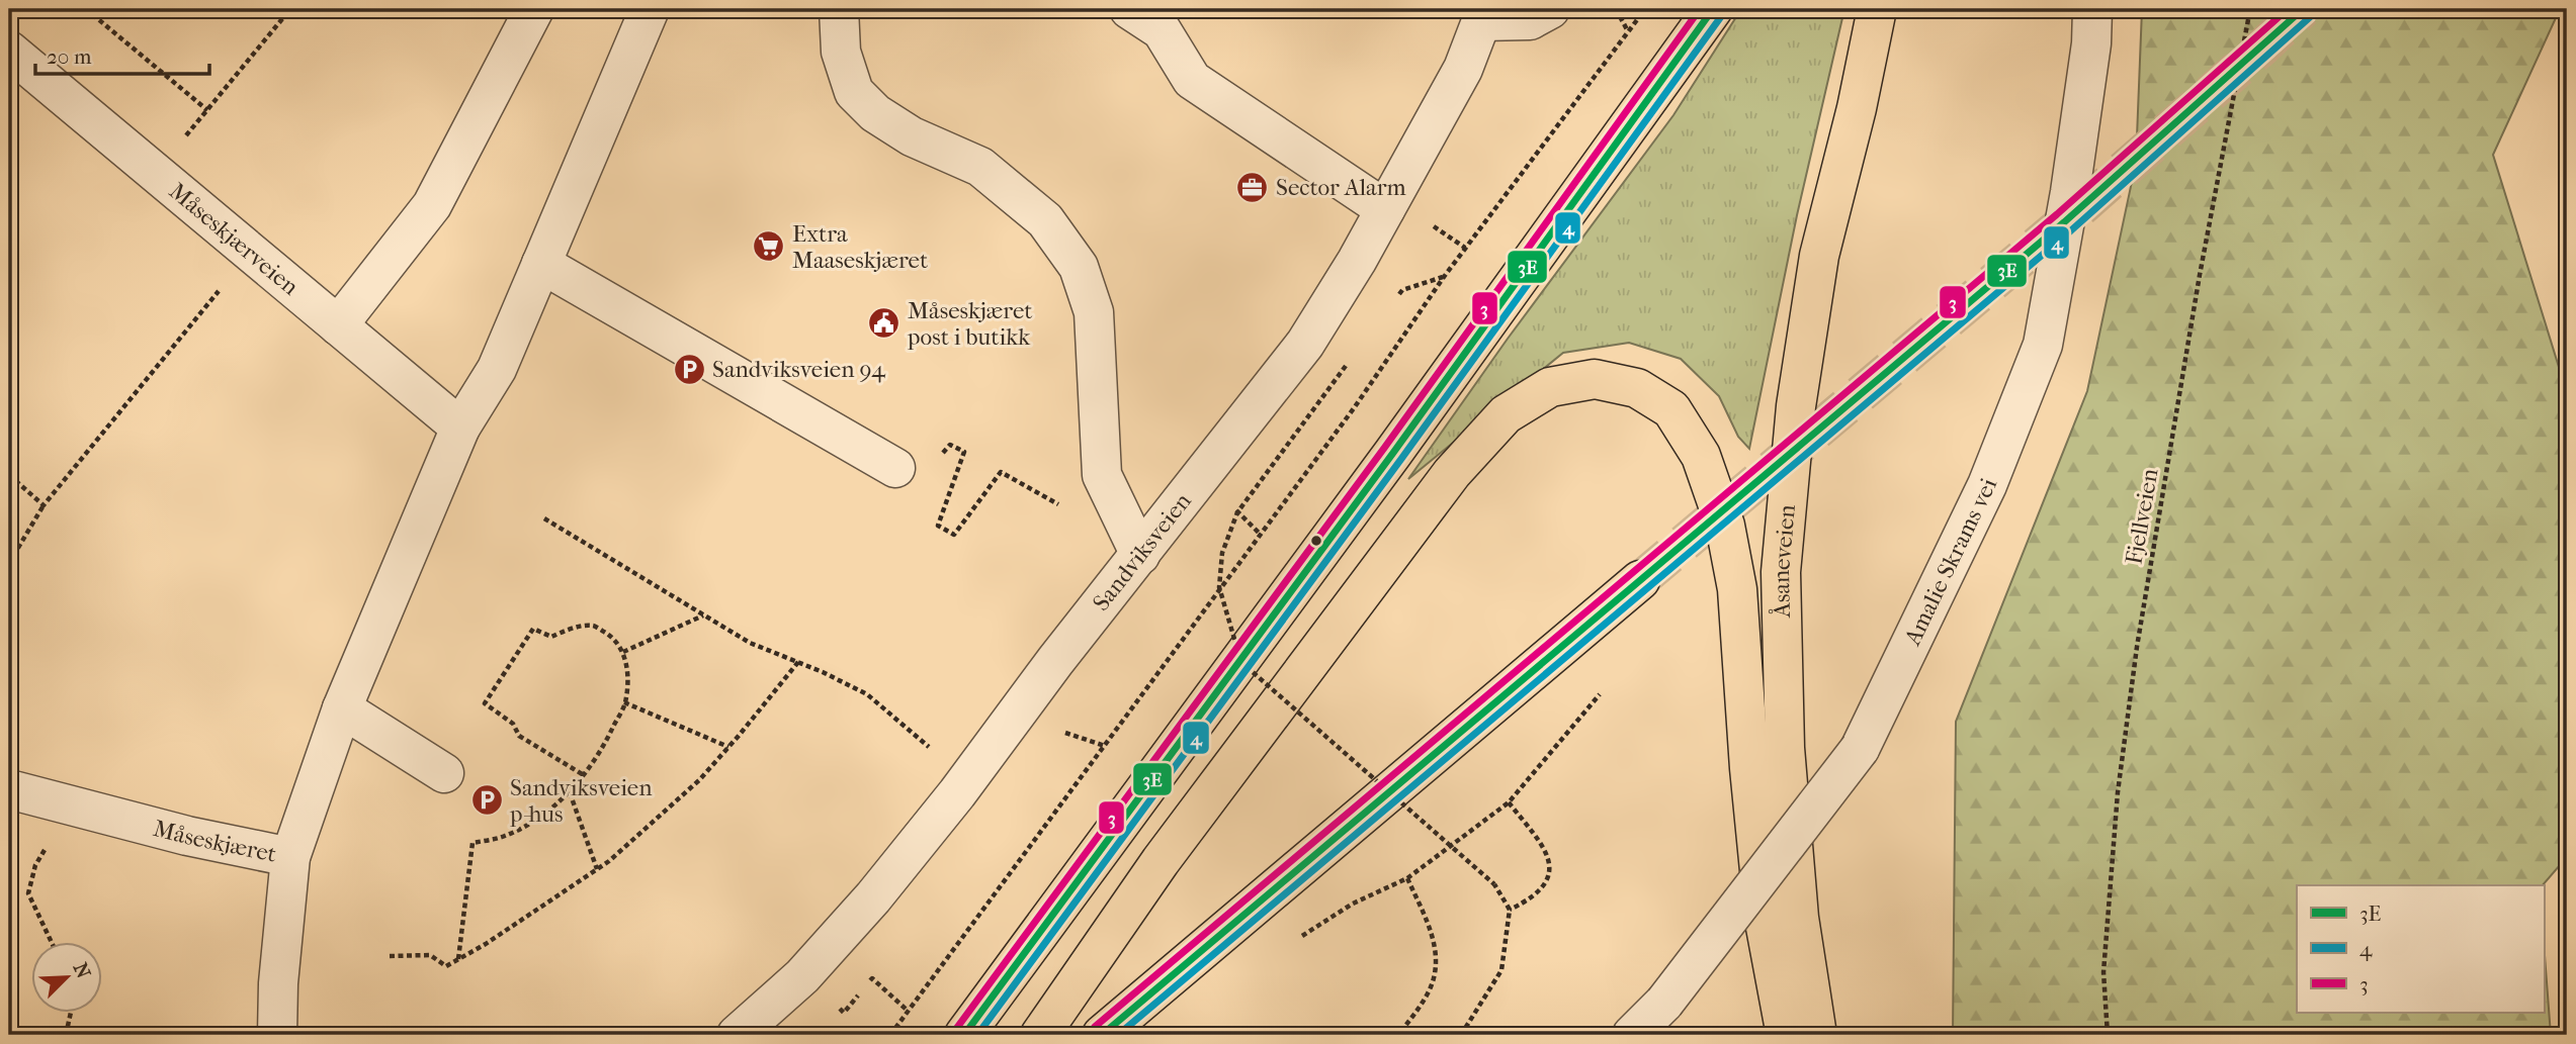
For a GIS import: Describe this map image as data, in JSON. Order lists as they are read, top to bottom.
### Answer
{
  "streets": {
    "highway": ["Åsaneveien"],
    "street": [
      "Måseskjærveien",
      "Sandviksveien",
      "Amalie Skrams vei",
      "Måseskjæret"
    ],
    "path": ["Fjellveien"]
  },
  "places": {
    "office": ["Sector Alarm"],
    "supermarket": ["Extra Maaseskjæret"],
    "public building": ["Måseskjæret post i butikk"],
    "parking": ["Sandviksveien 94", "Sandviksveien p-hus"]
  },
  "lines": ["transit line 3E", "transit line 3", "transit line 4"],
  "legend": ["3E", "4", "3"],
  "scale_bar": "20 m",
  "north": "top right"
}
